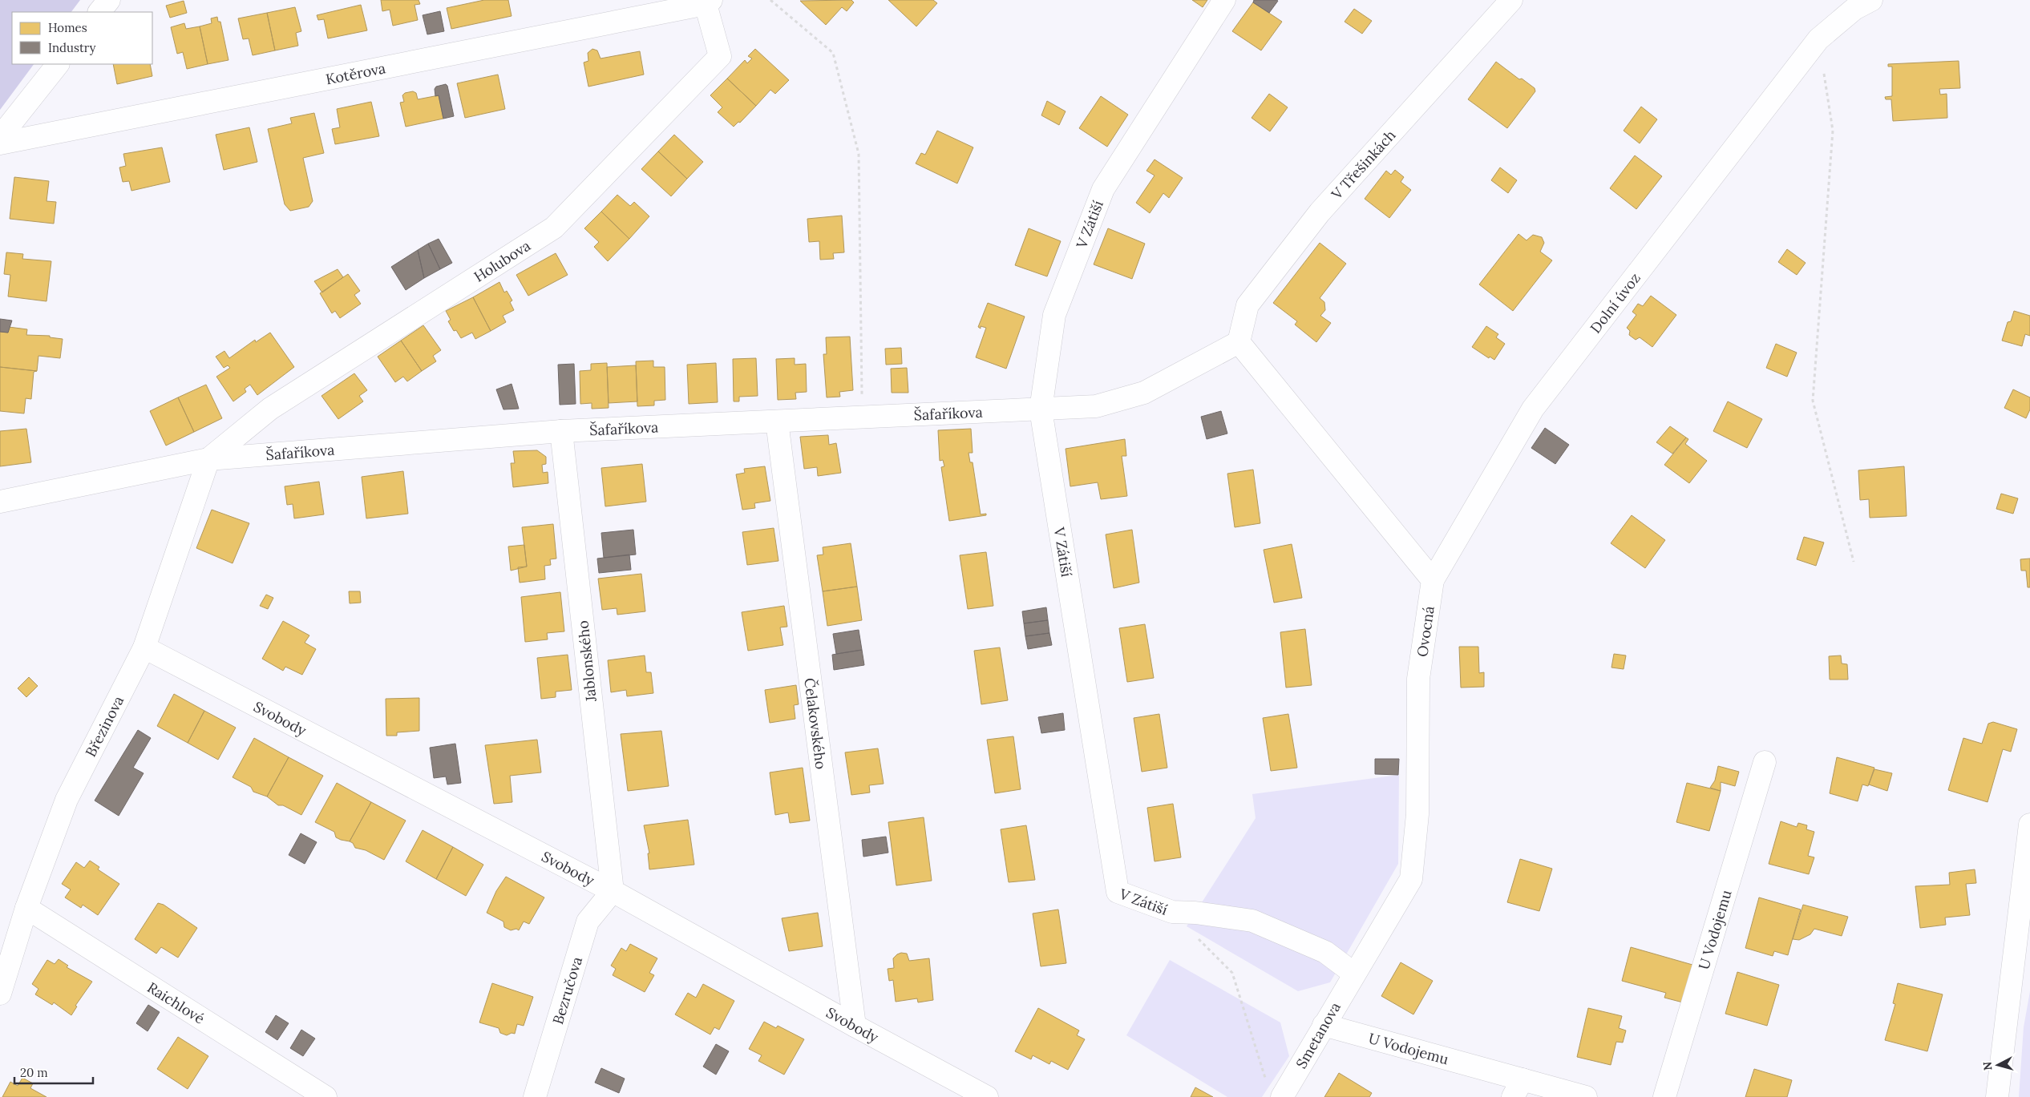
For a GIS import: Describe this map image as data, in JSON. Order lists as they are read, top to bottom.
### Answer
{
  "streets": {
    "street": [
      "Kotěrova",
      "V Třešinkách",
      "V Zátiší",
      "Holubova",
      "Dolní úvoz",
      "Šafaříkova",
      "Ovocná",
      "Jablonského",
      "Svobody",
      "Čelakovského",
      "Březinova",
      "U Vodojemu",
      "Bezručova",
      "Raichlové",
      "Smetanova"
    ]
  },
  "crossings": [
    ["Kotěrova", "Holubova"],
    ["V Třešinkách", "Šafaříkova"],
    ["V Zátiší", "Šafaříkova"],
    ["V Zátiší", "Ovocná"],
    ["V Zátiší", "Smetanova"],
    ["Holubova", "Šafaříkova"],
    ["Holubova", "Březinova"],
    ["Dolní úvoz", "Ovocná"],
    ["Šafaříkova", "Jablonského"],
    ["Šafaříkova", "Čelakovského"],
    ["Šafaříkova", "Březinova"],
    ["Ovocná", "Smetanova"],
    ["Jablonského", "Svobody"],
    ["Jablonského", "Bezručova"],
    ["Svobody", "Čelakovského"],
    ["Svobody", "Březinova"],
    ["Svobody", "Bezručova"],
    ["Březinova", "Raichlové"],
    ["U Vodojemu", "Smetanova"]
  ],
  "legend": ["Homes", "Industry"],
  "scale_bar": "20 m",
  "north": "left"
}
